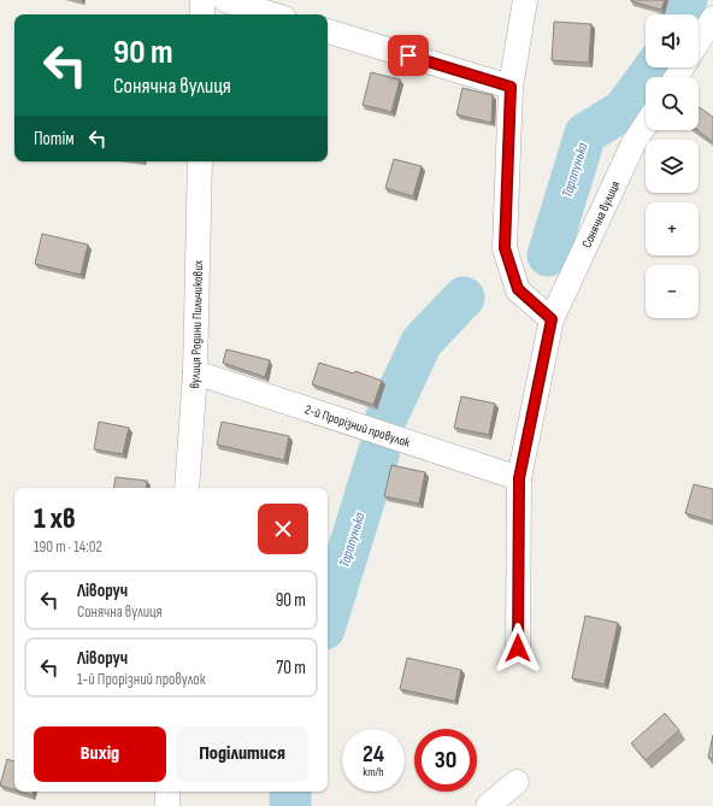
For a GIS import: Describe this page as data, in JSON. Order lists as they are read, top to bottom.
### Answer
{
  "streets": {
    "street": ["Сонячна вулиця", "вулиця Родини Пильчикових", "2-й Прорізний провулок"]
  },
  "crossings": [
    ["Сонячна вулиця", "2-й Прорізний провулок"],
    ["вулиця Родини Пильчикових", "2-й Прорізний провулок"]
  ],
  "water": ["Тарапунька"],
  "page": {
    "map_buttons": ["+", "−"],
    "turn": ["90 m", "Сонячна вулиця"],
    "then": "Потім",
    "heading": ["1 хв", "190 m · 14:02"],
    "list": [
      {
        "name": "Ліворуч",
        "note": "Сонячна вулиця",
        "value": "90 m"
      },
      {
        "name": "Ліворуч",
        "note": "1-й Прорізний провулок",
        "value": "70 m"
      }
    ],
    "buttons": ["Вихід", "Поділитися"],
    "speed": "24 km/h",
    "limit": "30"
  }
}
